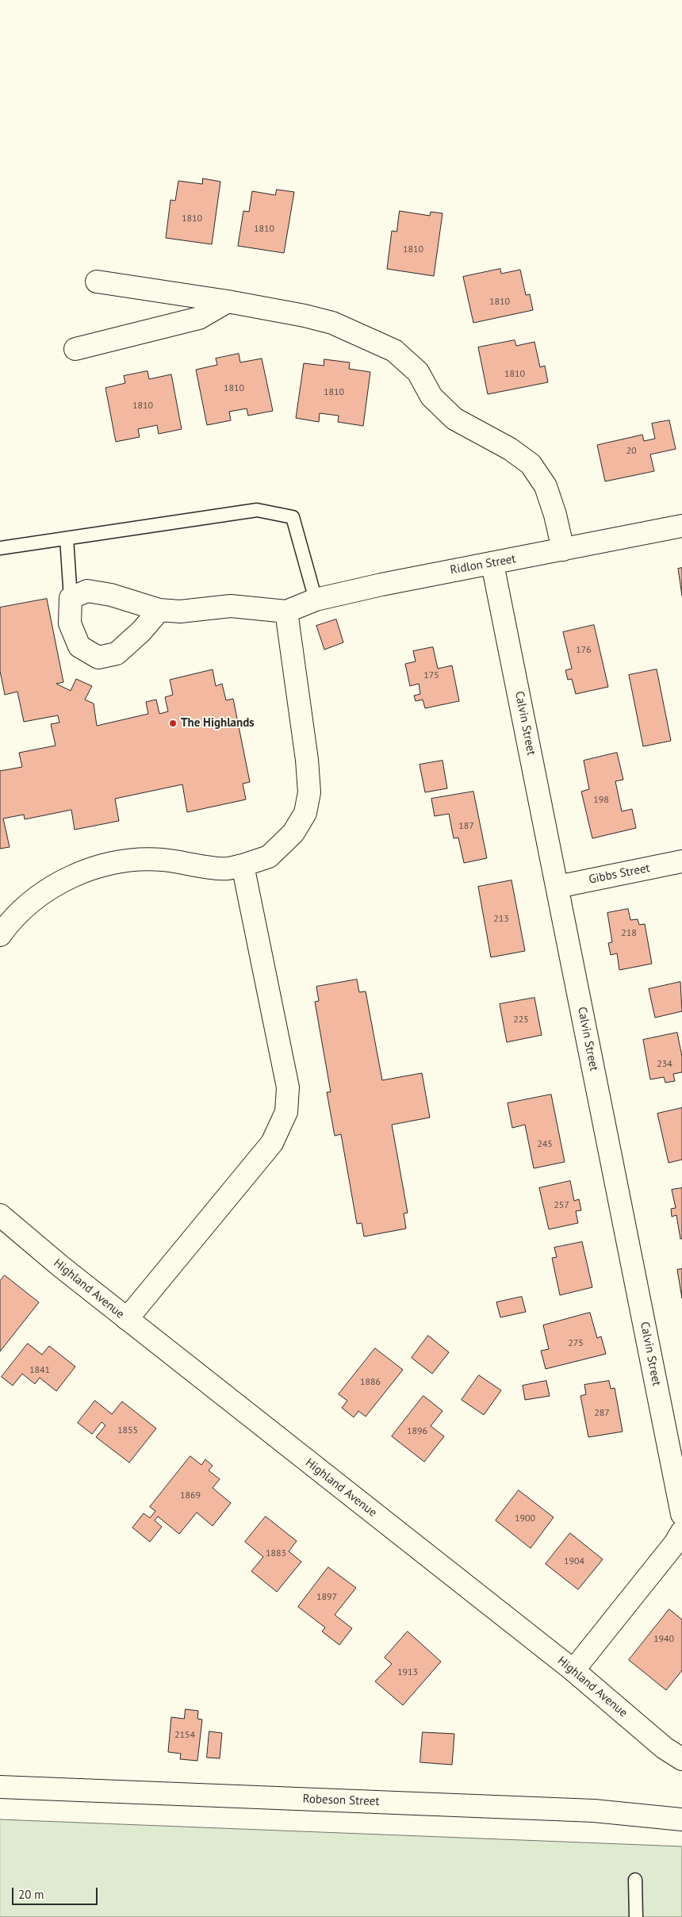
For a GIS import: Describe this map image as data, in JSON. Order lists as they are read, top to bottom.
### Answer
{
  "streets": {
    "street": [
      "Ridlon Street",
      "Calvin Street",
      "Gibbs Street",
      "Highland Avenue",
      "Robeson Street"
    ]
  },
  "crossings": [
    ["Ridlon Street", "Calvin Street"],
    ["Calvin Street", "Gibbs Street"]
  ],
  "places": ["The Highlands"],
  "house_numbers": [
    "1810",
    "1810",
    "1810",
    "1810",
    "1810",
    "1810",
    "1810",
    "1810",
    "20",
    "176",
    "175",
    "198",
    "187",
    "213",
    "218",
    "225",
    "234",
    "245",
    "257",
    "275",
    "1841",
    "1886",
    "287",
    "1855",
    "1896",
    "1869",
    "1900",
    "1883",
    "1904",
    "1897",
    "1940",
    "1913",
    "2154"
  ],
  "scale_bar": "20 m"
}
